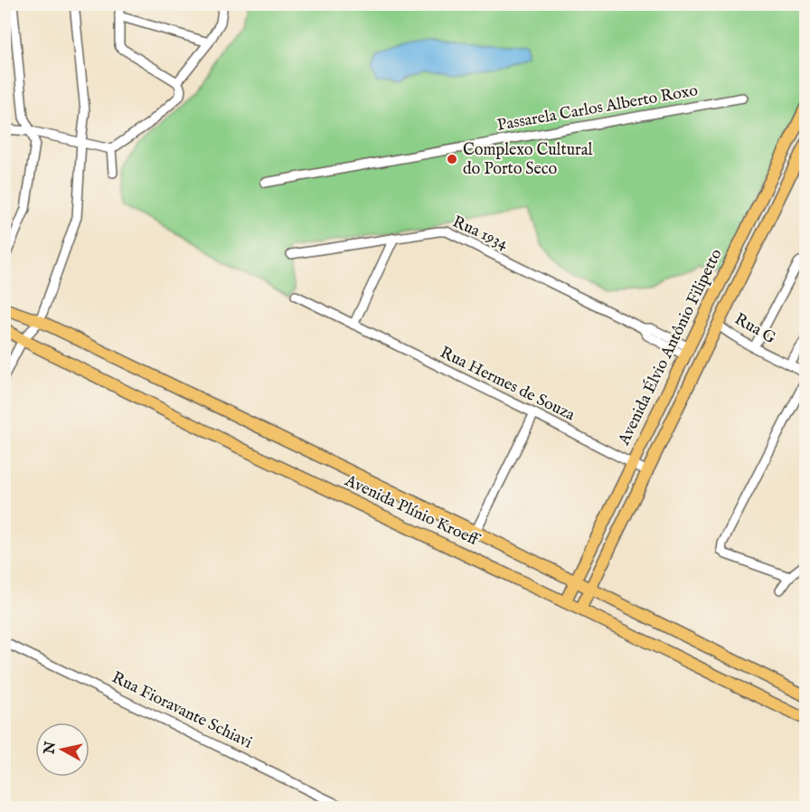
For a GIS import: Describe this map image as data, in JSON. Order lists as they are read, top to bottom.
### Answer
{
  "streets": {
    "main road": ["Avenida Élvio Antônio Filipetto", "Avenida Plínio Kroeff"],
    "street": [
      "Passarela Carlos Alberto Roxo",
      "Rua 1934",
      "Rua G",
      "Rua Hermes de Souza",
      "Rua Fioravante Schiavi"
    ]
  },
  "crossings": [
    ["Rua 1934", "Avenida Élvio Antônio Filipetto"],
    ["Rua G", "Avenida Élvio Antônio Filipetto"],
    ["Avenida Élvio Antônio Filipetto", "Rua Hermes de Souza"],
    ["Avenida Élvio Antônio Filipetto", "Avenida Plínio Kroeff"]
  ],
  "places": ["Complexo Cultural do Porto Seco"],
  "north": "left"
}
